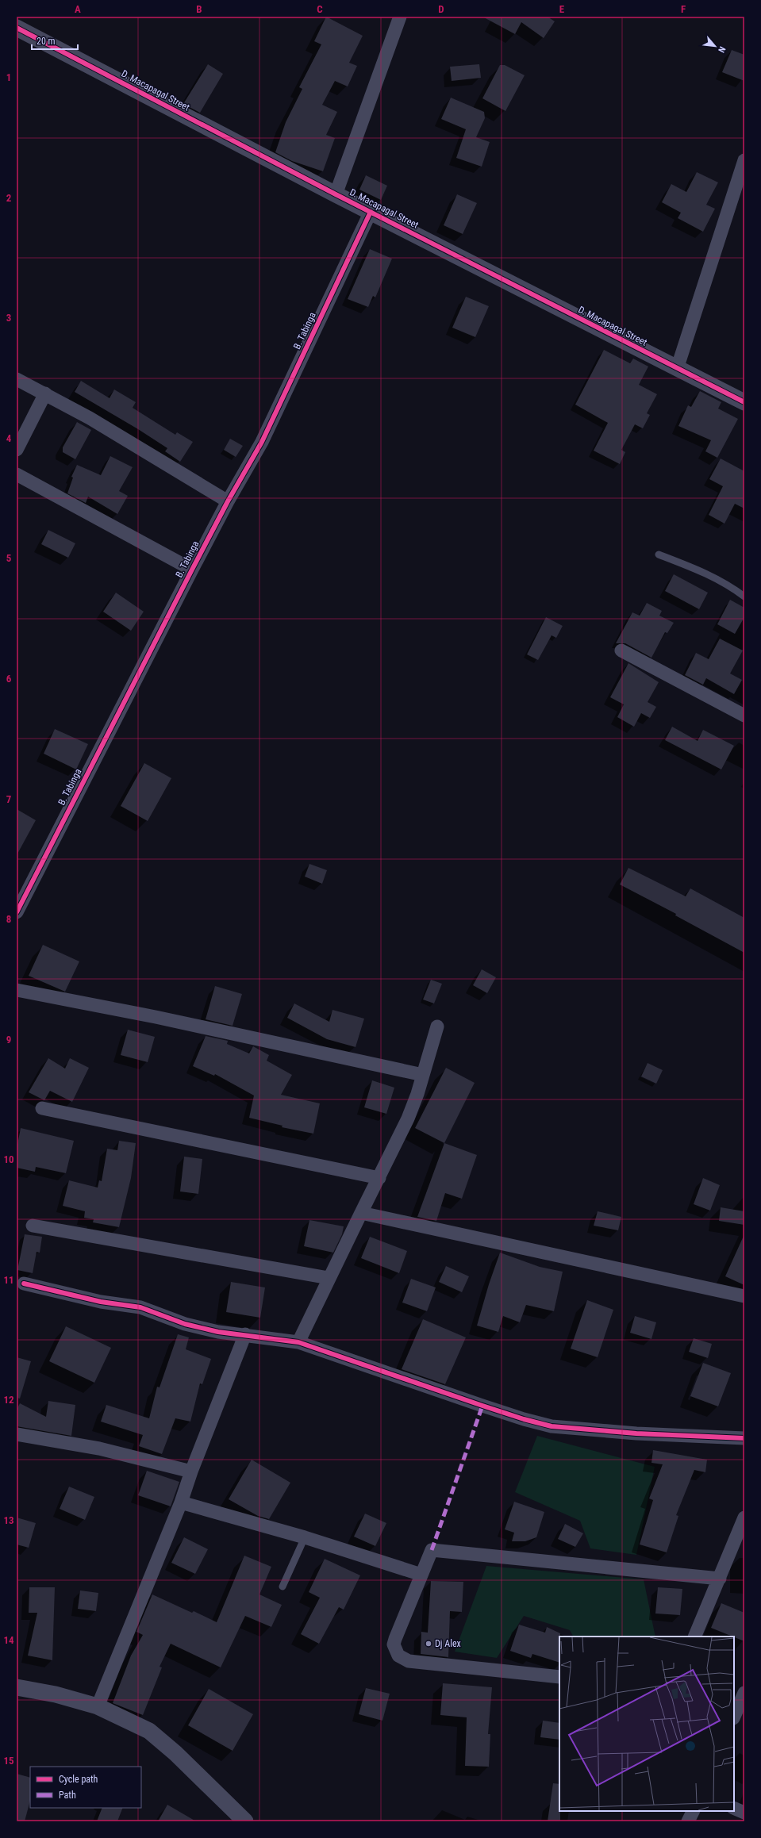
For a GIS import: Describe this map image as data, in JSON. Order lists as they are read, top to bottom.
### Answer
{
  "streets": {
    "street": ["D. Macapagal Street", "B. Tabinga"]
  },
  "crossings": [
    ["D. Macapagal Street", "B. Tabinga"]
  ],
  "places": ["Dj Alex"],
  "legend": ["Cycle path", "Path"],
  "scale_bar": "20 m",
  "north": "bottom right",
  "grid": {
    "columns": [
      "A",
      "B",
      "C",
      "D",
      "E",
      "F"
    ],
    "rows": [
      "1",
      "2",
      "3",
      "4",
      "5",
      "6",
      "7",
      "8",
      "9",
      "10",
      "11",
      "12",
      "13",
      "14",
      "15"
    ]
  }
}
